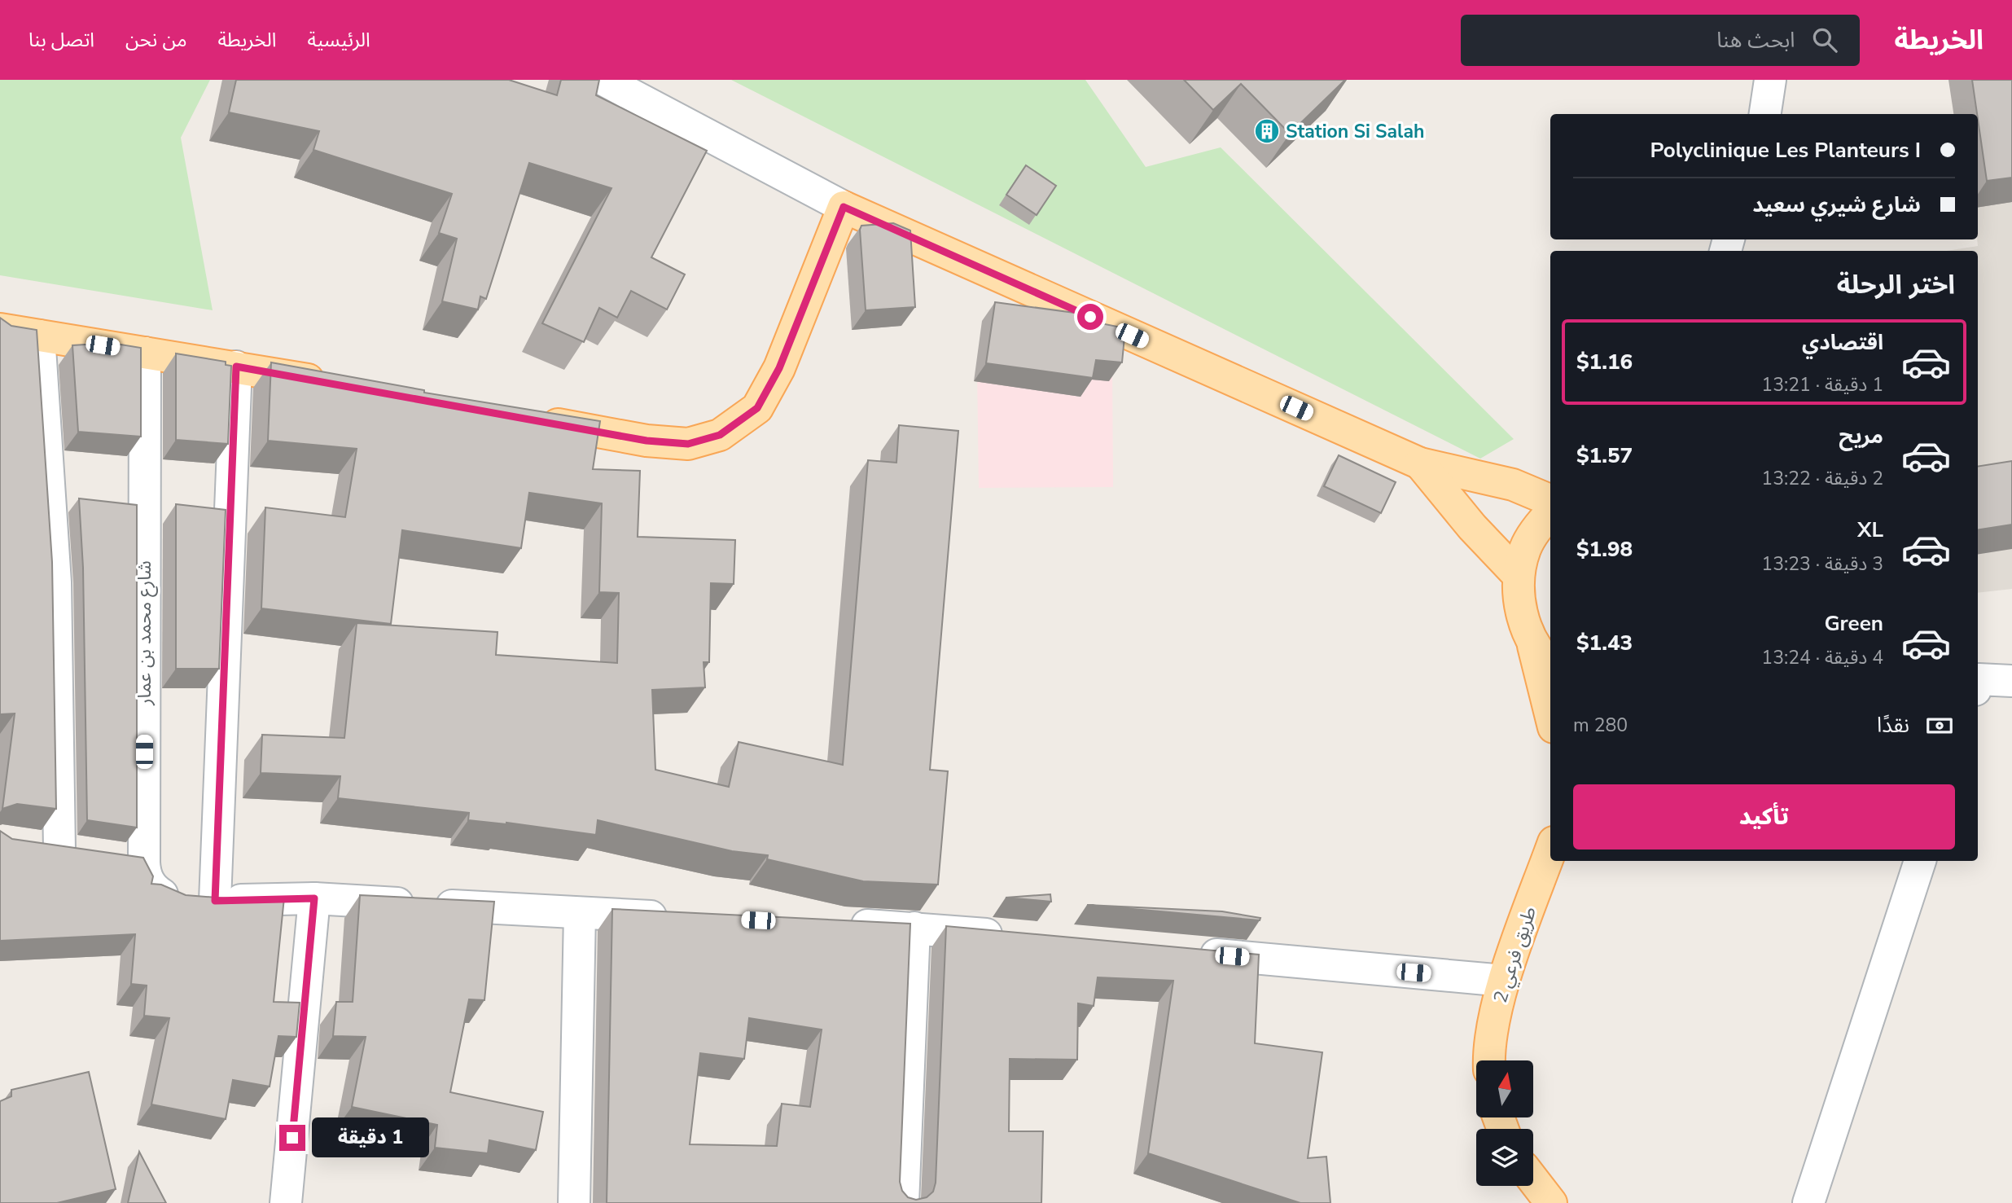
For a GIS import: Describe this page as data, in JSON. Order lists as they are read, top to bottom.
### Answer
{
  "streets": {
    "main road": ["طريق فرعي 2"],
    "street": ["شارع محمد بن عمار"]
  },
  "places": {
    "building": ["Station Si Salah"]
  },
  "north": "top",
  "page": {
    "header": "الخريطة",
    "search": "ابحث هنا",
    "nav": [
      "الرئيسية",
      "الخريطة",
      "من نحن",
      "اتصل بنا"
    ],
    "banner": ["Polyclinique Les Planteurs I", "شارع شيري سعيد"],
    "heading": "اختر الرحلة",
    "list": [
      {
        "name": "اقتصادي",
        "note": "1 دقيقة · 13:21",
        "value": "$1.16"
      },
      {
        "name": "مريح",
        "note": "2 دقيقة · 13:22",
        "value": "$1.57"
      },
      {
        "name": "XL",
        "note": "3 دقيقة · 13:23",
        "value": "$1.98"
      },
      {
        "name": "Green",
        "note": "4 دقيقة · 13:24",
        "value": "$1.43"
      }
    ],
    "pay": ["نقدًا", "280 m"],
    "buttons": "تأكيد",
    "bubble": "1 دقيقة"
  }
}
